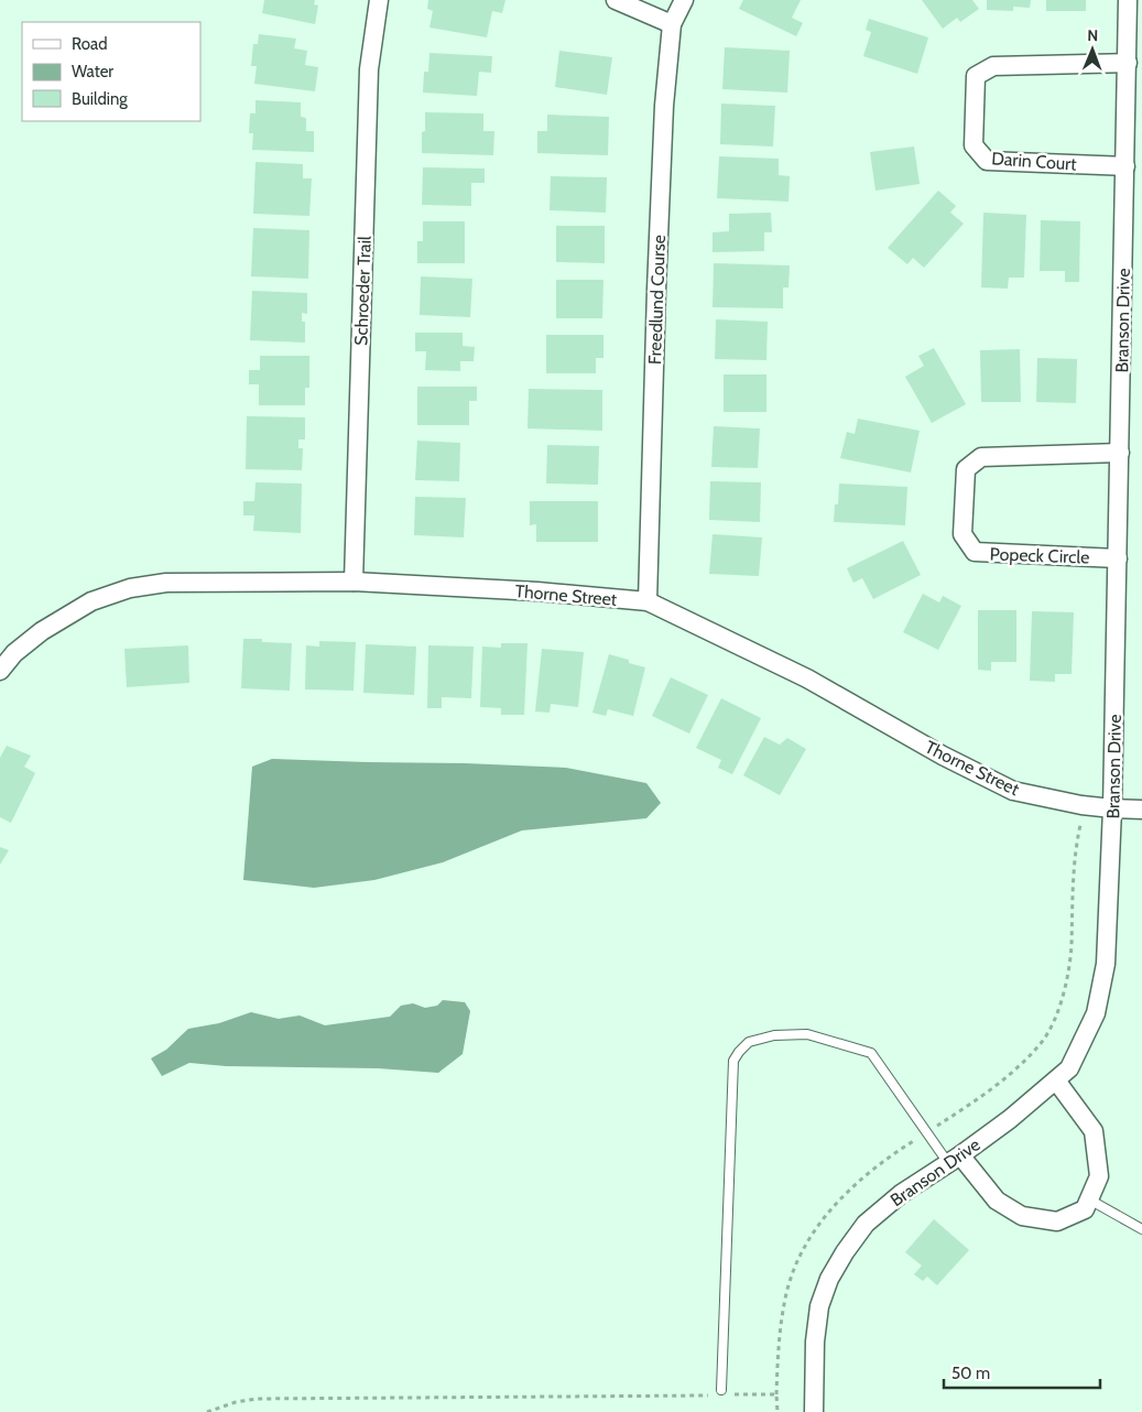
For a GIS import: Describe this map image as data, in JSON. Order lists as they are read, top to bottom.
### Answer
{
  "streets": {
    "street": [
      "Darin Court",
      "Schroeder Trail",
      "Freedlund Course",
      "Branson Drive",
      "Popeck Circle",
      "Thorne Street"
    ]
  },
  "crossings": [
    ["Darin Court", "Branson Drive"],
    ["Schroeder Trail", "Thorne Street"],
    ["Freedlund Course", "Thorne Street"],
    ["Branson Drive", "Popeck Circle"],
    ["Branson Drive", "Thorne Street"]
  ],
  "legend": ["Road", "Water", "Building"],
  "scale_bar": "50 m",
  "north": "top"
}
